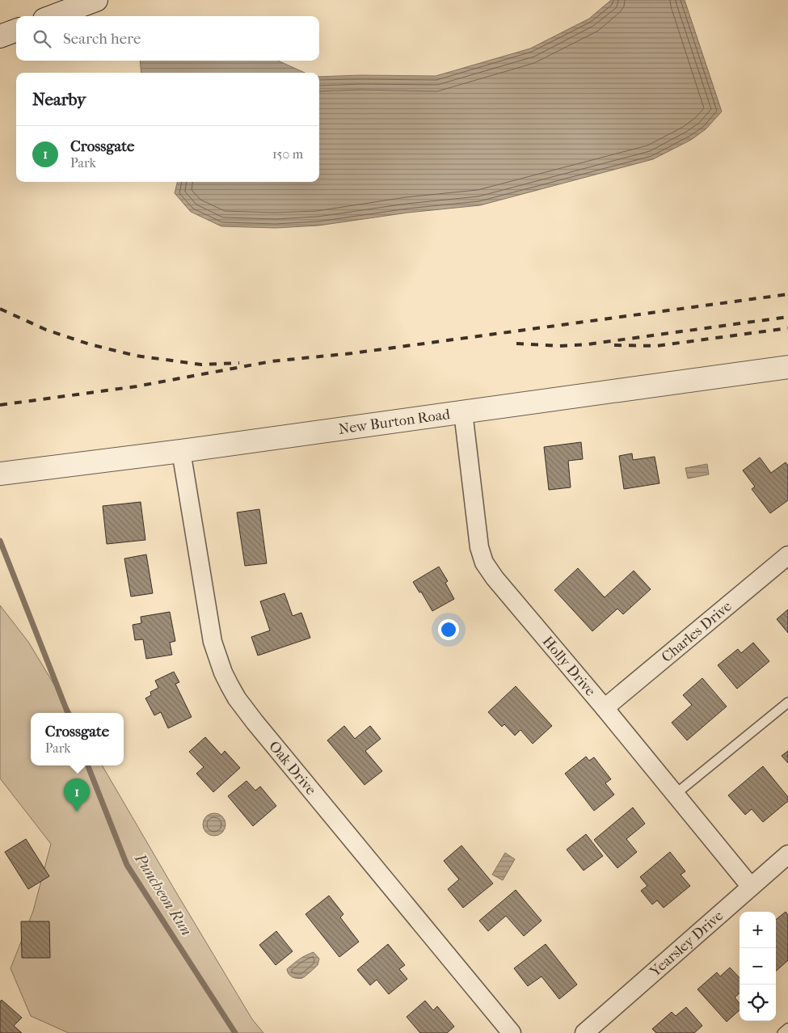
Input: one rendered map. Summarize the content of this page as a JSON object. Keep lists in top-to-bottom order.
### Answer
{
  "streets": {
    "street": [
      "New Burton Road",
      "Charles Drive",
      "Holly Drive",
      "Oak Drive",
      "Yearsley Drive"
    ]
  },
  "crossings": [
    ["New Burton Road", "Holly Drive"],
    ["New Burton Road", "Oak Drive"],
    ["Charles Drive", "Holly Drive"],
    ["Holly Drive", "Yearsley Drive"]
  ],
  "water": ["Puncheon Run"],
  "page": {
    "search": "Search here",
    "heading": "Nearby",
    "list": [
      {
        "mark": "1",
        "name": "Crossgate",
        "note": "Park",
        "value": "150 m"
      }
    ],
    "popup": ["Crossgate", "Park"],
    "pins": "1",
    "map_buttons": ["+", "−"]
  }
}
